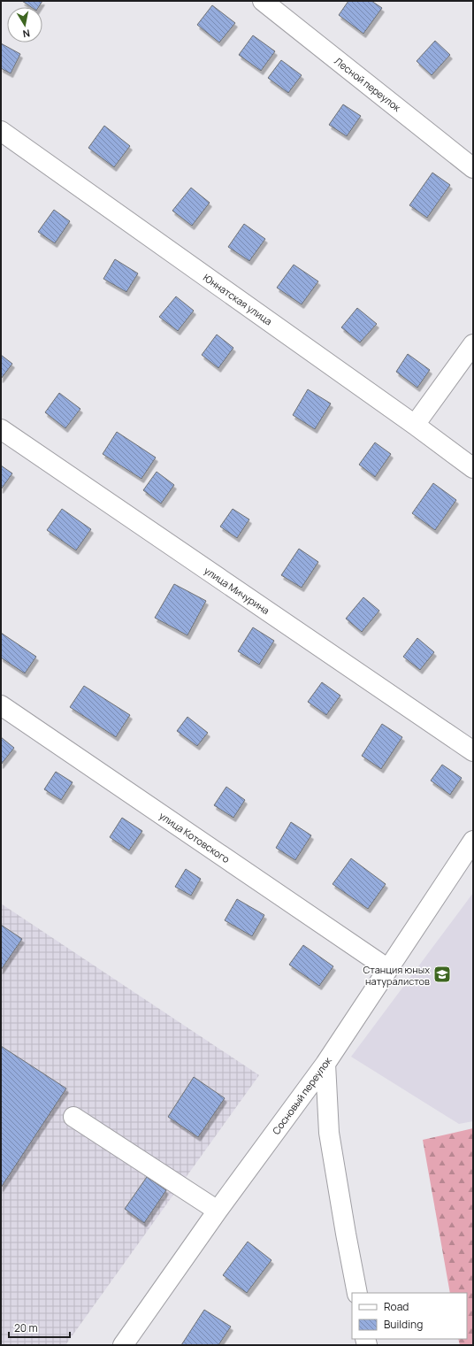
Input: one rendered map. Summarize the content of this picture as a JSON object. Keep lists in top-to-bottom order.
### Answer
{
  "streets": {
    "street": [
      "Лесной переулок",
      "Юннатская улица",
      "улица Мичурина",
      "улица Котовского",
      "Сосновый переулок"
    ]
  },
  "crossings": [
    ["улица Котовского", "Сосновый переулок"]
  ],
  "places": {
    "school or university": ["Станция юных натуралистов"]
  },
  "legend": ["Road", "Building"],
  "scale_bar": "20 m",
  "north": "bottom"
}
